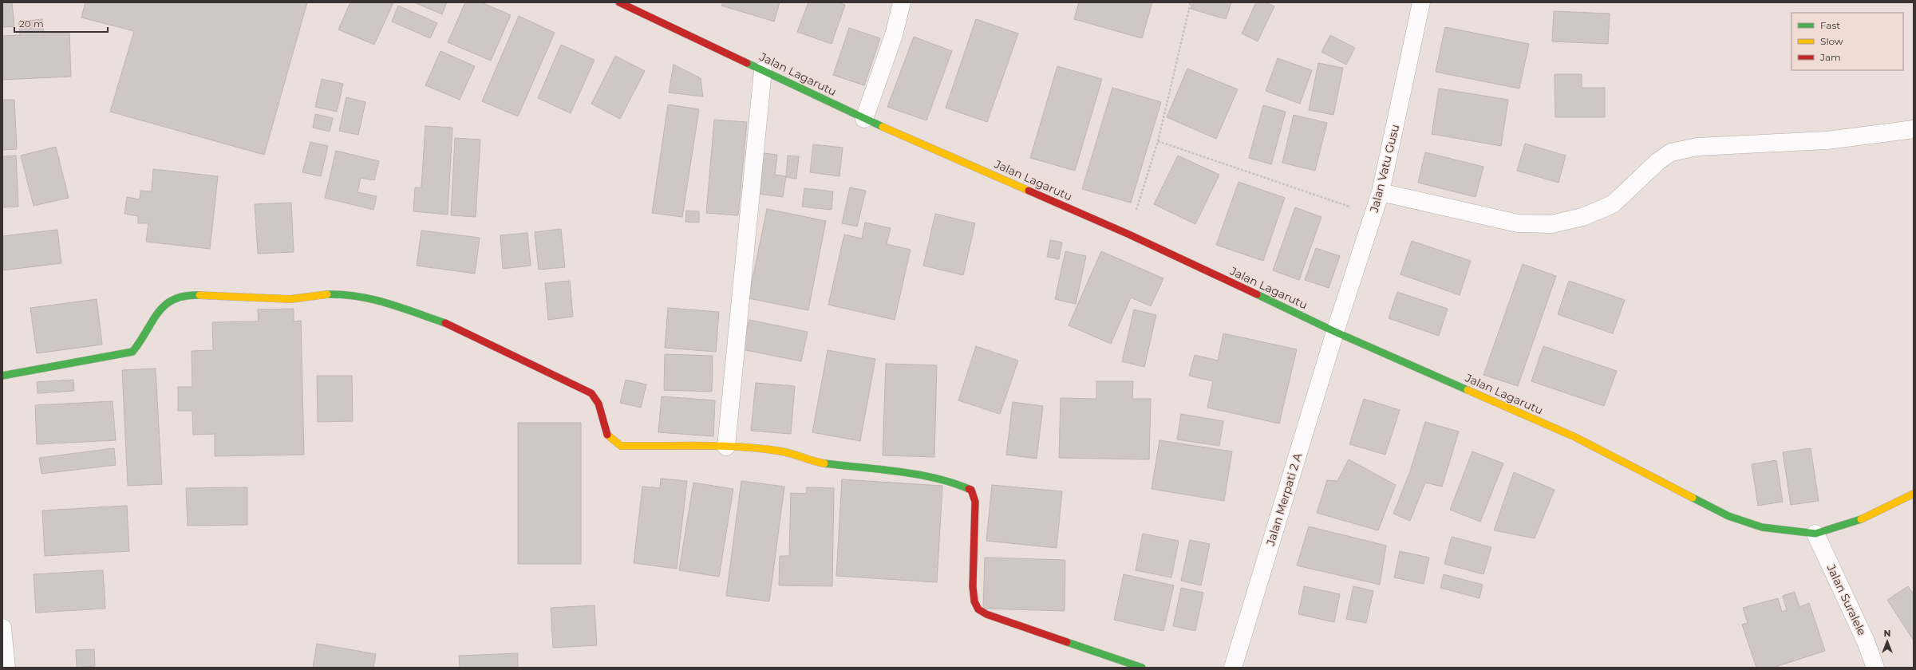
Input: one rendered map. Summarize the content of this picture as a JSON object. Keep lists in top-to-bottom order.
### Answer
{
  "streets": {
    "street": [
      "Jalan Lagarutu",
      "Jalan Vatu Gusu",
      "Jalan Merpati 2 A",
      "Jalan Suralele"
    ]
  },
  "crossings": [
    ["Jalan Lagarutu", "Jalan Vatu Gusu"],
    ["Jalan Lagarutu", "Jalan Merpati 2 A"],
    ["Jalan Lagarutu", "Jalan Suralele"],
    ["Jalan Vatu Gusu", "Jalan Merpati 2 A"]
  ],
  "legend": ["Fast", "Slow", "Jam"],
  "scale_bar": "20 m",
  "north": "top"
}
